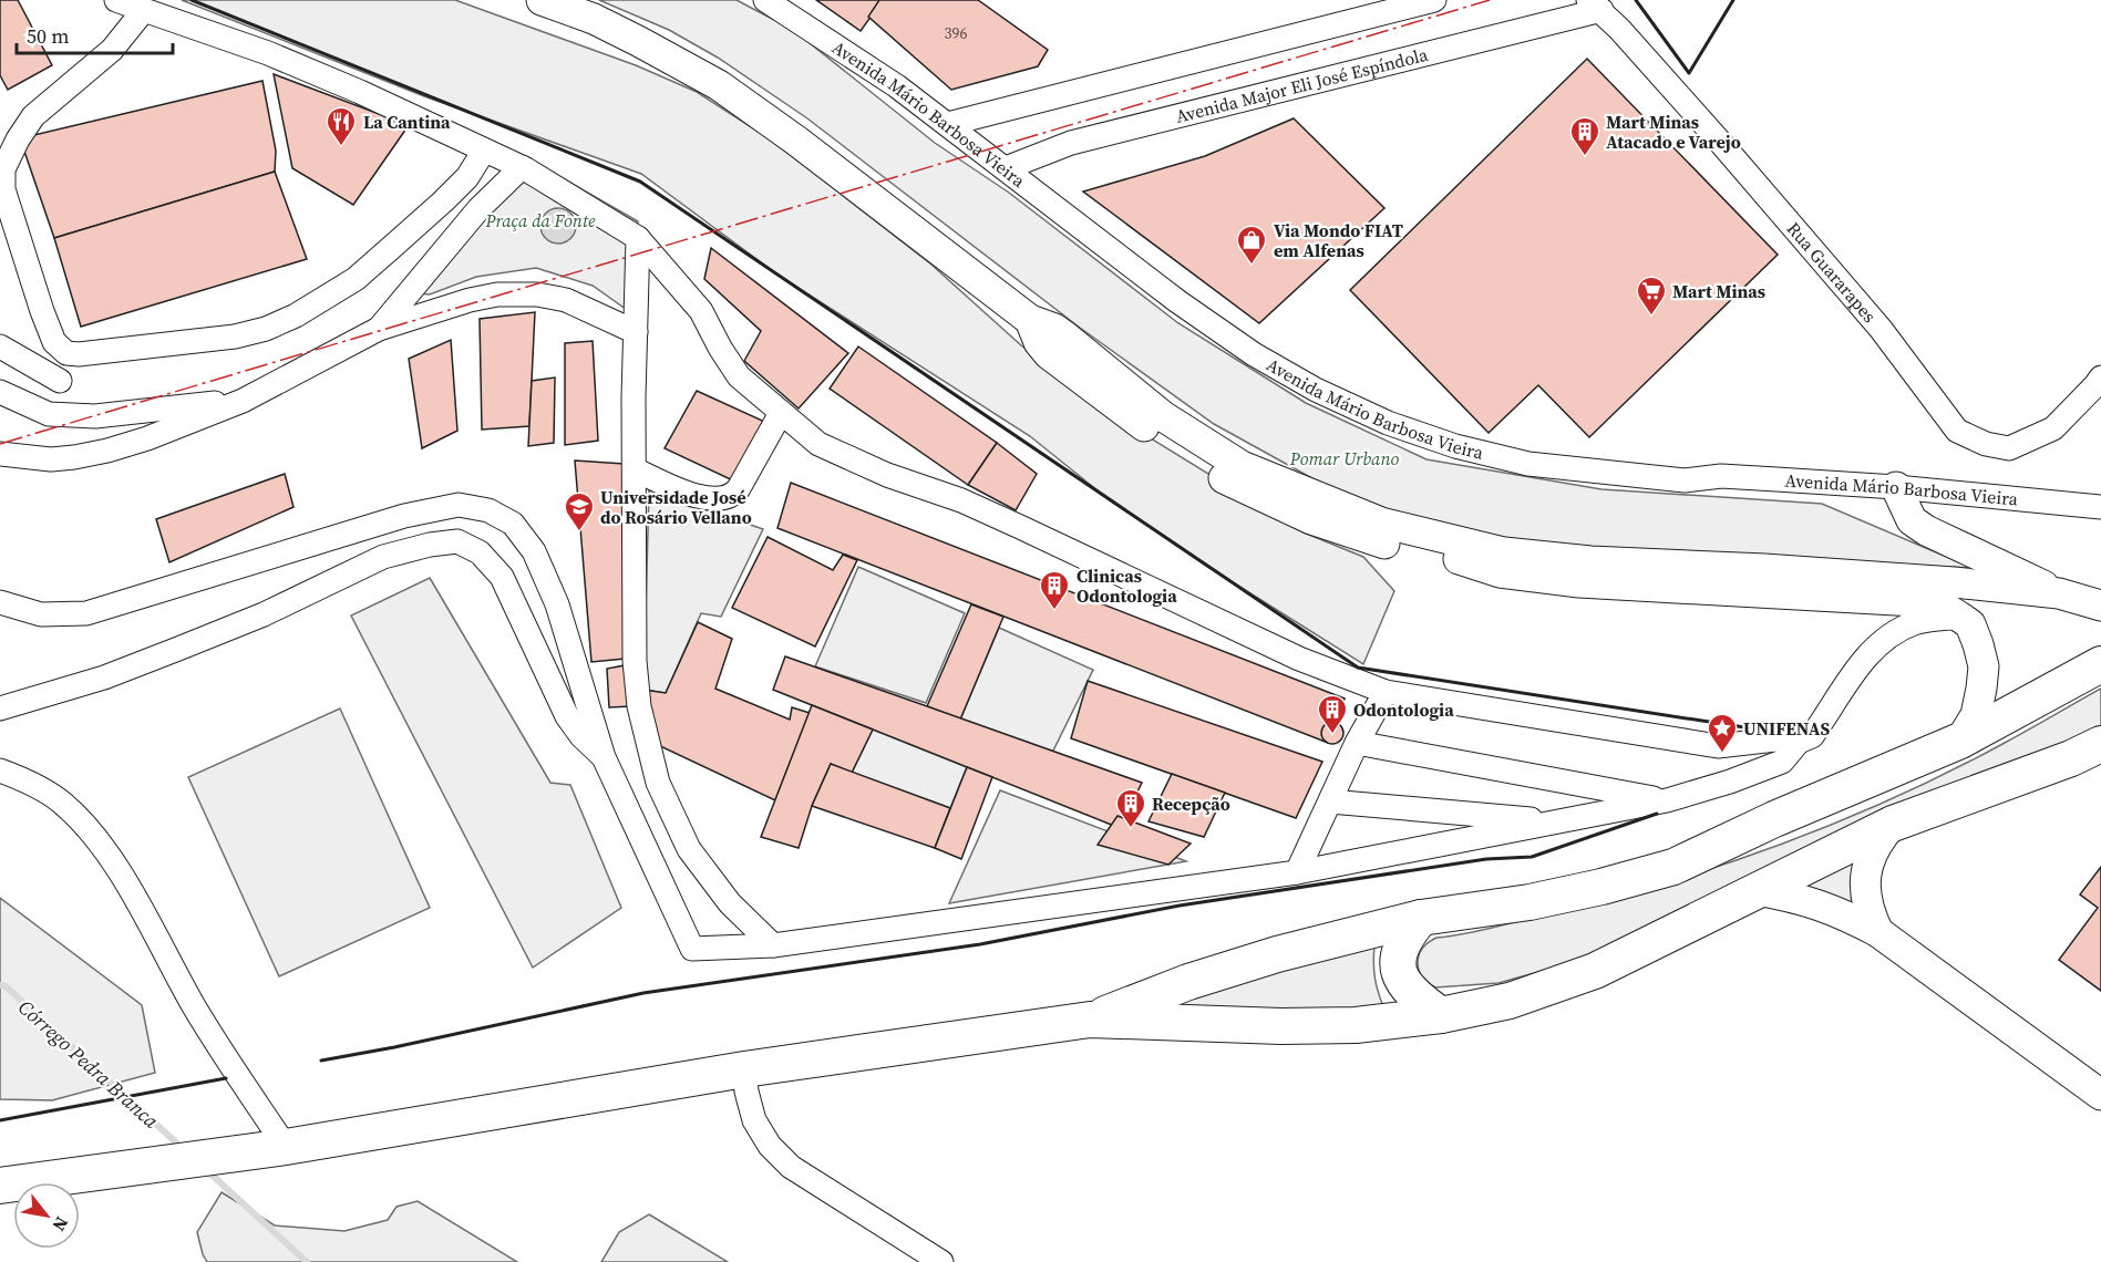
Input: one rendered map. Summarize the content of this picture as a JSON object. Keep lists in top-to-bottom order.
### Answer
{
  "streets": {
    "street": ["Avenida Major Eli José Espíndola", "Avenida Mário Barbosa Vieira", "Rua Guararapes"]
  },
  "crossings": [
    ["Avenida Major Eli José Espíndola", "Avenida Mário Barbosa Vieira"],
    ["Avenida Major Eli José Espíndola", "Rua Guararapes"]
  ],
  "water": ["Córrego Pedra Branca"],
  "parks": ["Praça da Fonte", "Pomar Urbano"],
  "places": {
    "restaurant": ["La Cantina"],
    "building": [
      "Mart Minas Atacado e Varejo",
      "Clinicas Odontologia",
      "Odontologia",
      "Recepção"
    ],
    "shop": ["Via Mondo FIAT em Alfenas"],
    "supermarket": ["Mart Minas"],
    "school or university": ["Universidade José do Rosário Vellano"],
    "place": ["UNIFENAS"]
  },
  "house_numbers": ["396"],
  "scale_bar": "50 m",
  "north": "bottom right"
}
